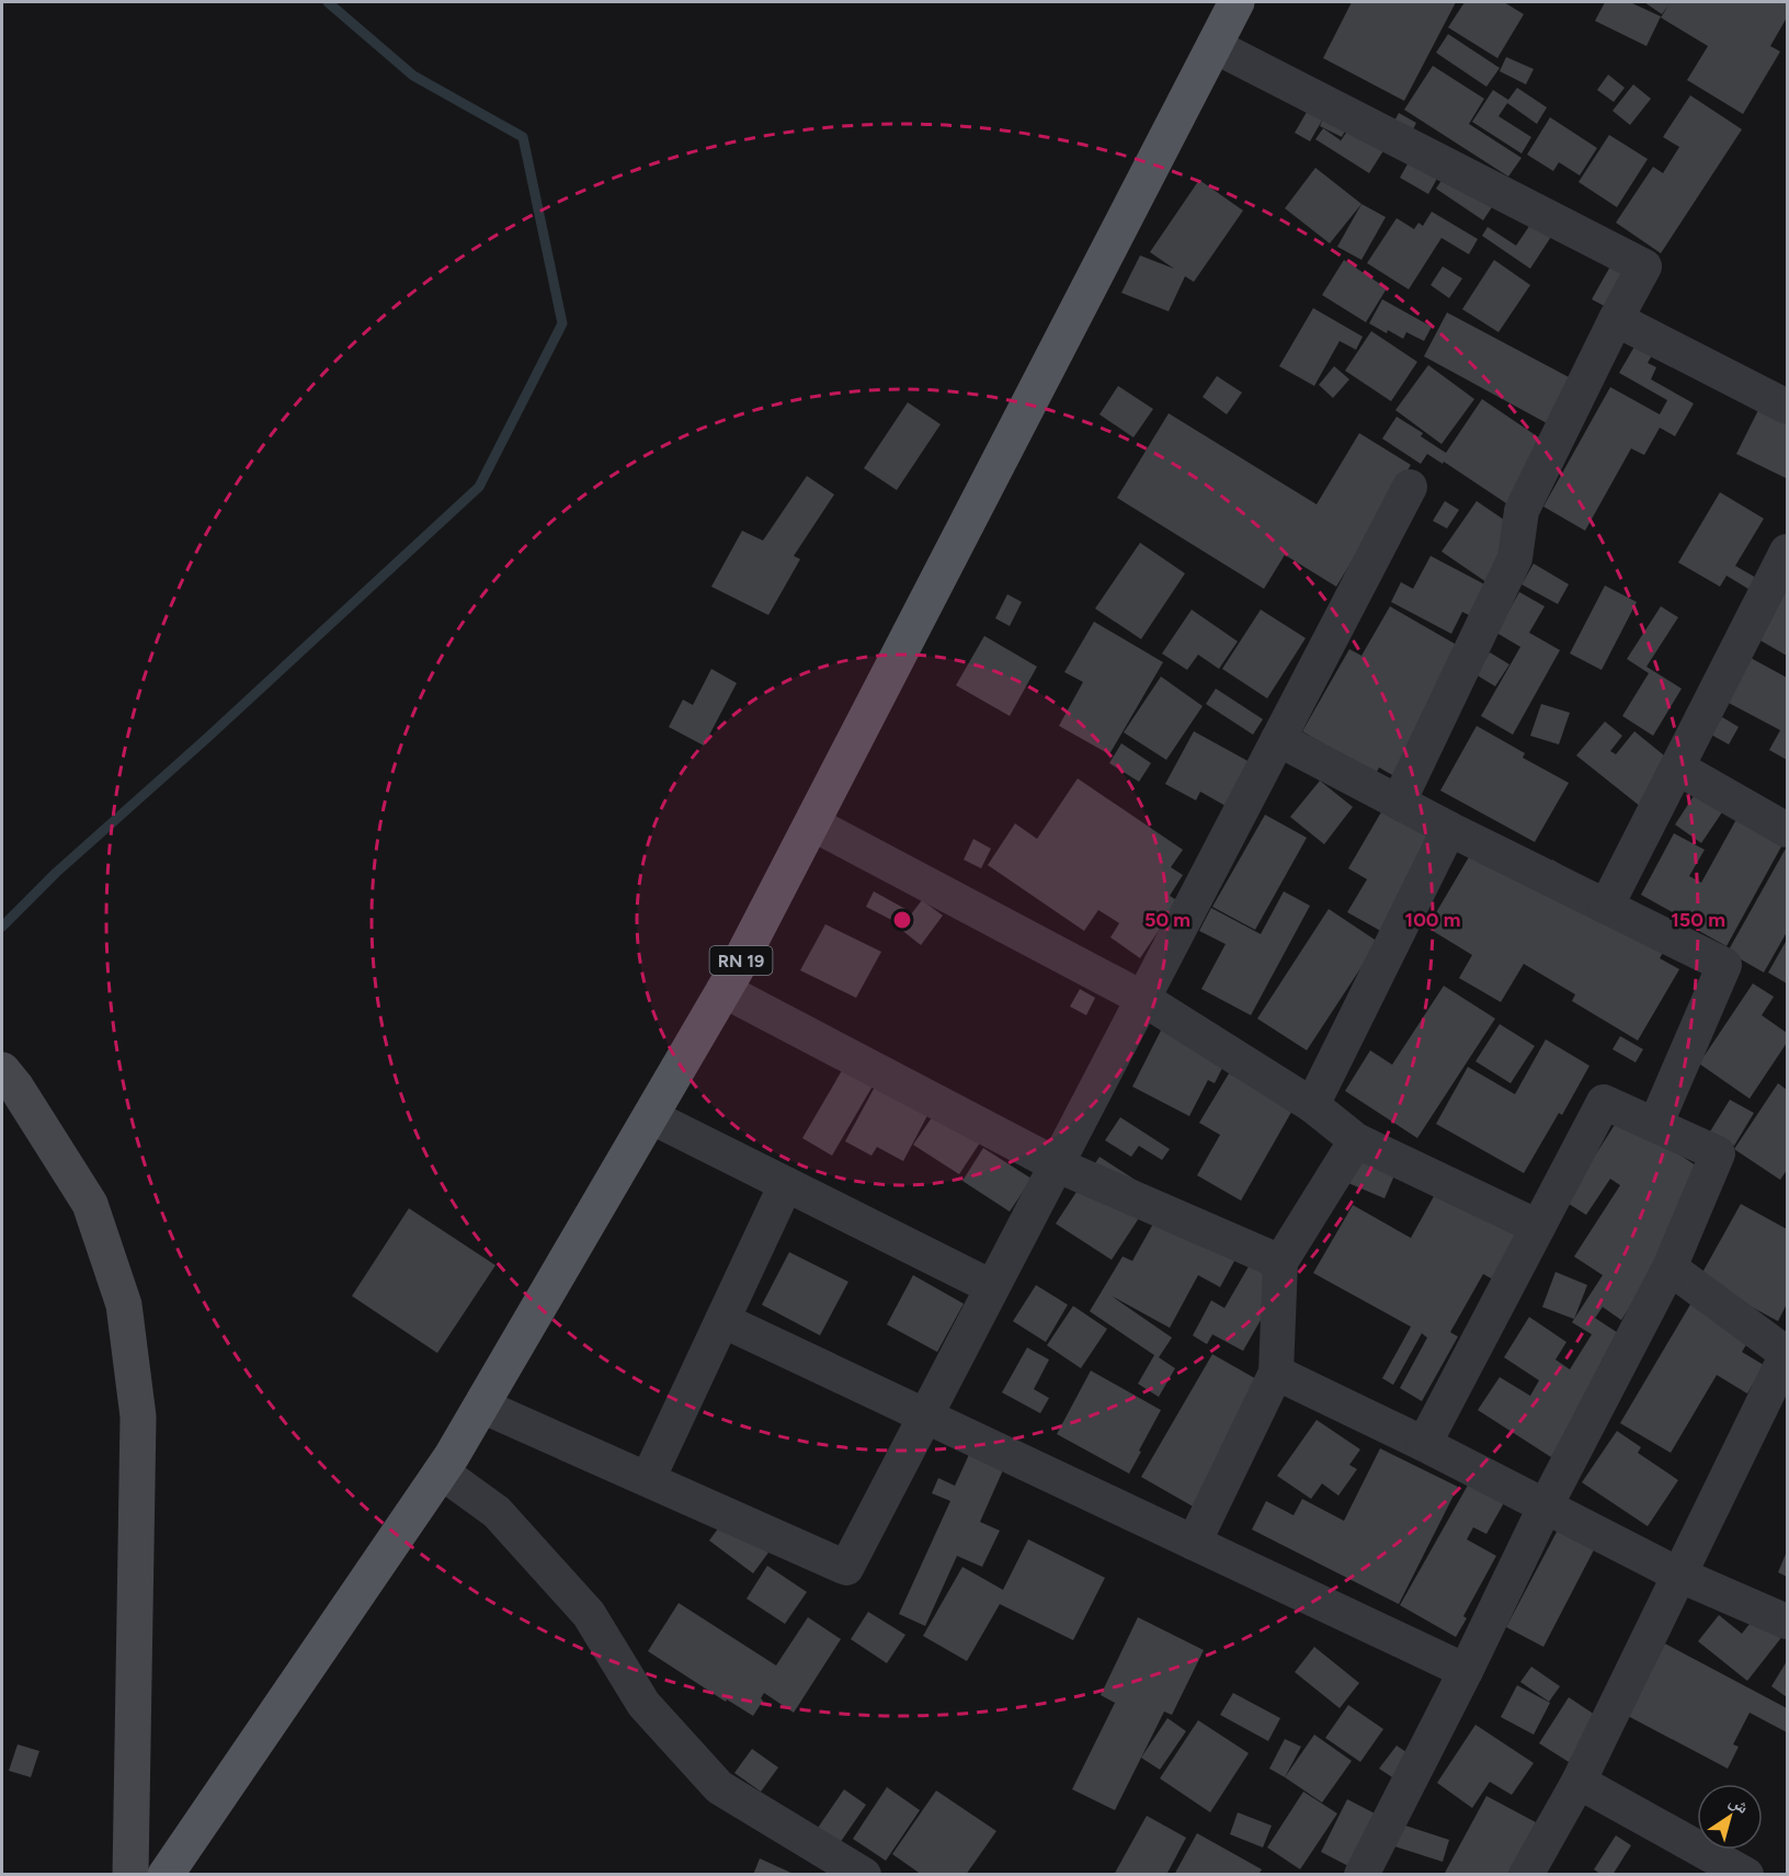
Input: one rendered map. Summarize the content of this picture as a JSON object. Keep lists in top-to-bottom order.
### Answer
{
  "streets": {
    "main road": ["RN 19"]
  },
  "north": "top right",
  "rings": ["50 m", "100 m", "150 m"]
}
